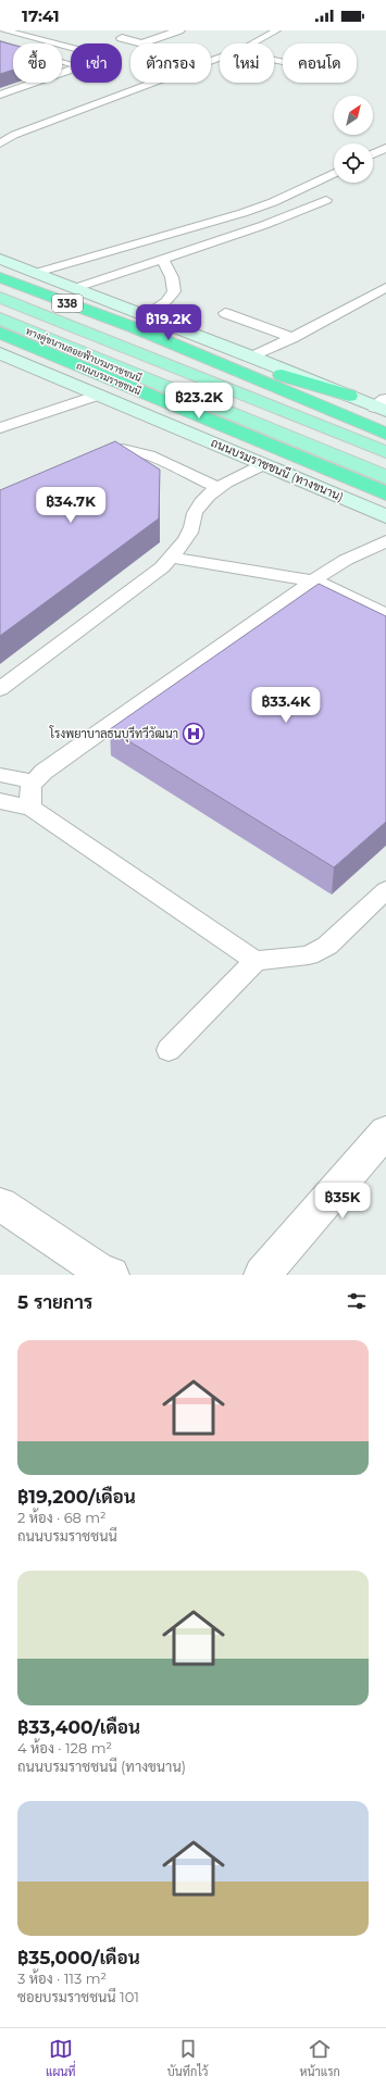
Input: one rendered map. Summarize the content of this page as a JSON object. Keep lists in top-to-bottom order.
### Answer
{
  "streets": {
    "highway": ["338", "ถนนบรมราชชนนี"],
    "main road": ["ทางคู่ขนานลอยฟ้าบรมราชชนนี", "ถนนบรมราชชนนี (ทางขนาน)"]
  },
  "places": {
    "hospital": ["โรงพยาบาลธนบุรีทวีวัฒนา"]
  },
  "north": "top right",
  "page": {
    "status": "17:41",
    "chip": [
      "ซื้อ",
      "เช่า",
      "ตัวกรอง",
      "ใหม่",
      "คอนโด"
    ],
    "price": [
      "฿19.2K",
      "฿23.2K",
      "฿34.7K",
      "฿33.4K",
      "฿35K"
    ],
    "heading": "5 รายการ",
    "list": [
      {
        "name": "฿19,200/เดือน",
        "note": "2 ห้อง · 68 m² · ถนนบรมราชชนนี"
      },
      {
        "name": "฿33,400/เดือน",
        "note": "4 ห้อง · 128 m² · ถนนบรมราชชนนี (ทางขนาน)"
      },
      {
        "name": "฿35,000/เดือน",
        "note": "3 ห้อง · 113 m² · ซอยบรมราชชนนี 101"
      }
    ],
    "tabs": ["แผนที่", "บันทึกไว้", "หน้าแรก"]
  }
}
